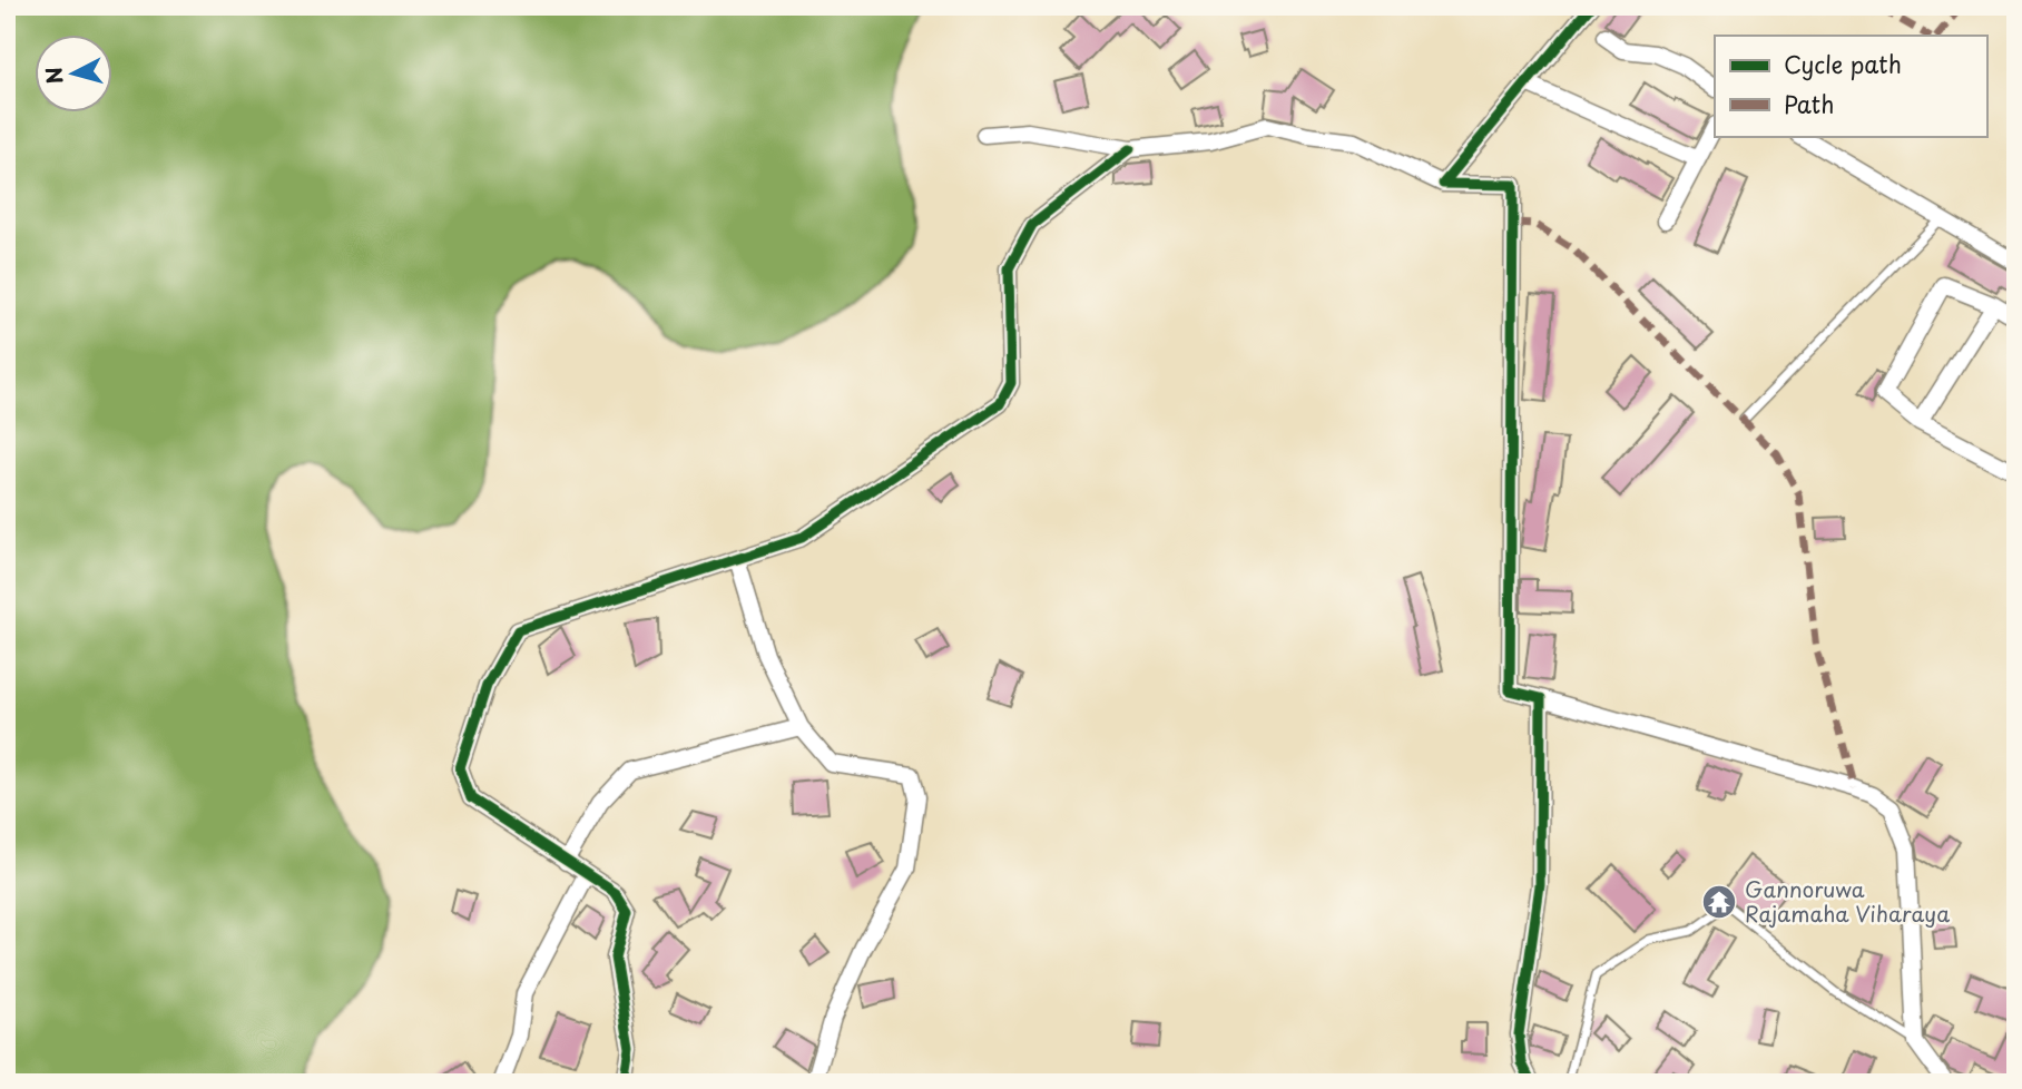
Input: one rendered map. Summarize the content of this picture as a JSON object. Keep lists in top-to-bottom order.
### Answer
{
  "places": {
    "temple": ["Gannoruwa Rajamaha Viharaya"]
  },
  "legend": ["Cycle path", "Path"],
  "north": "left"
}
